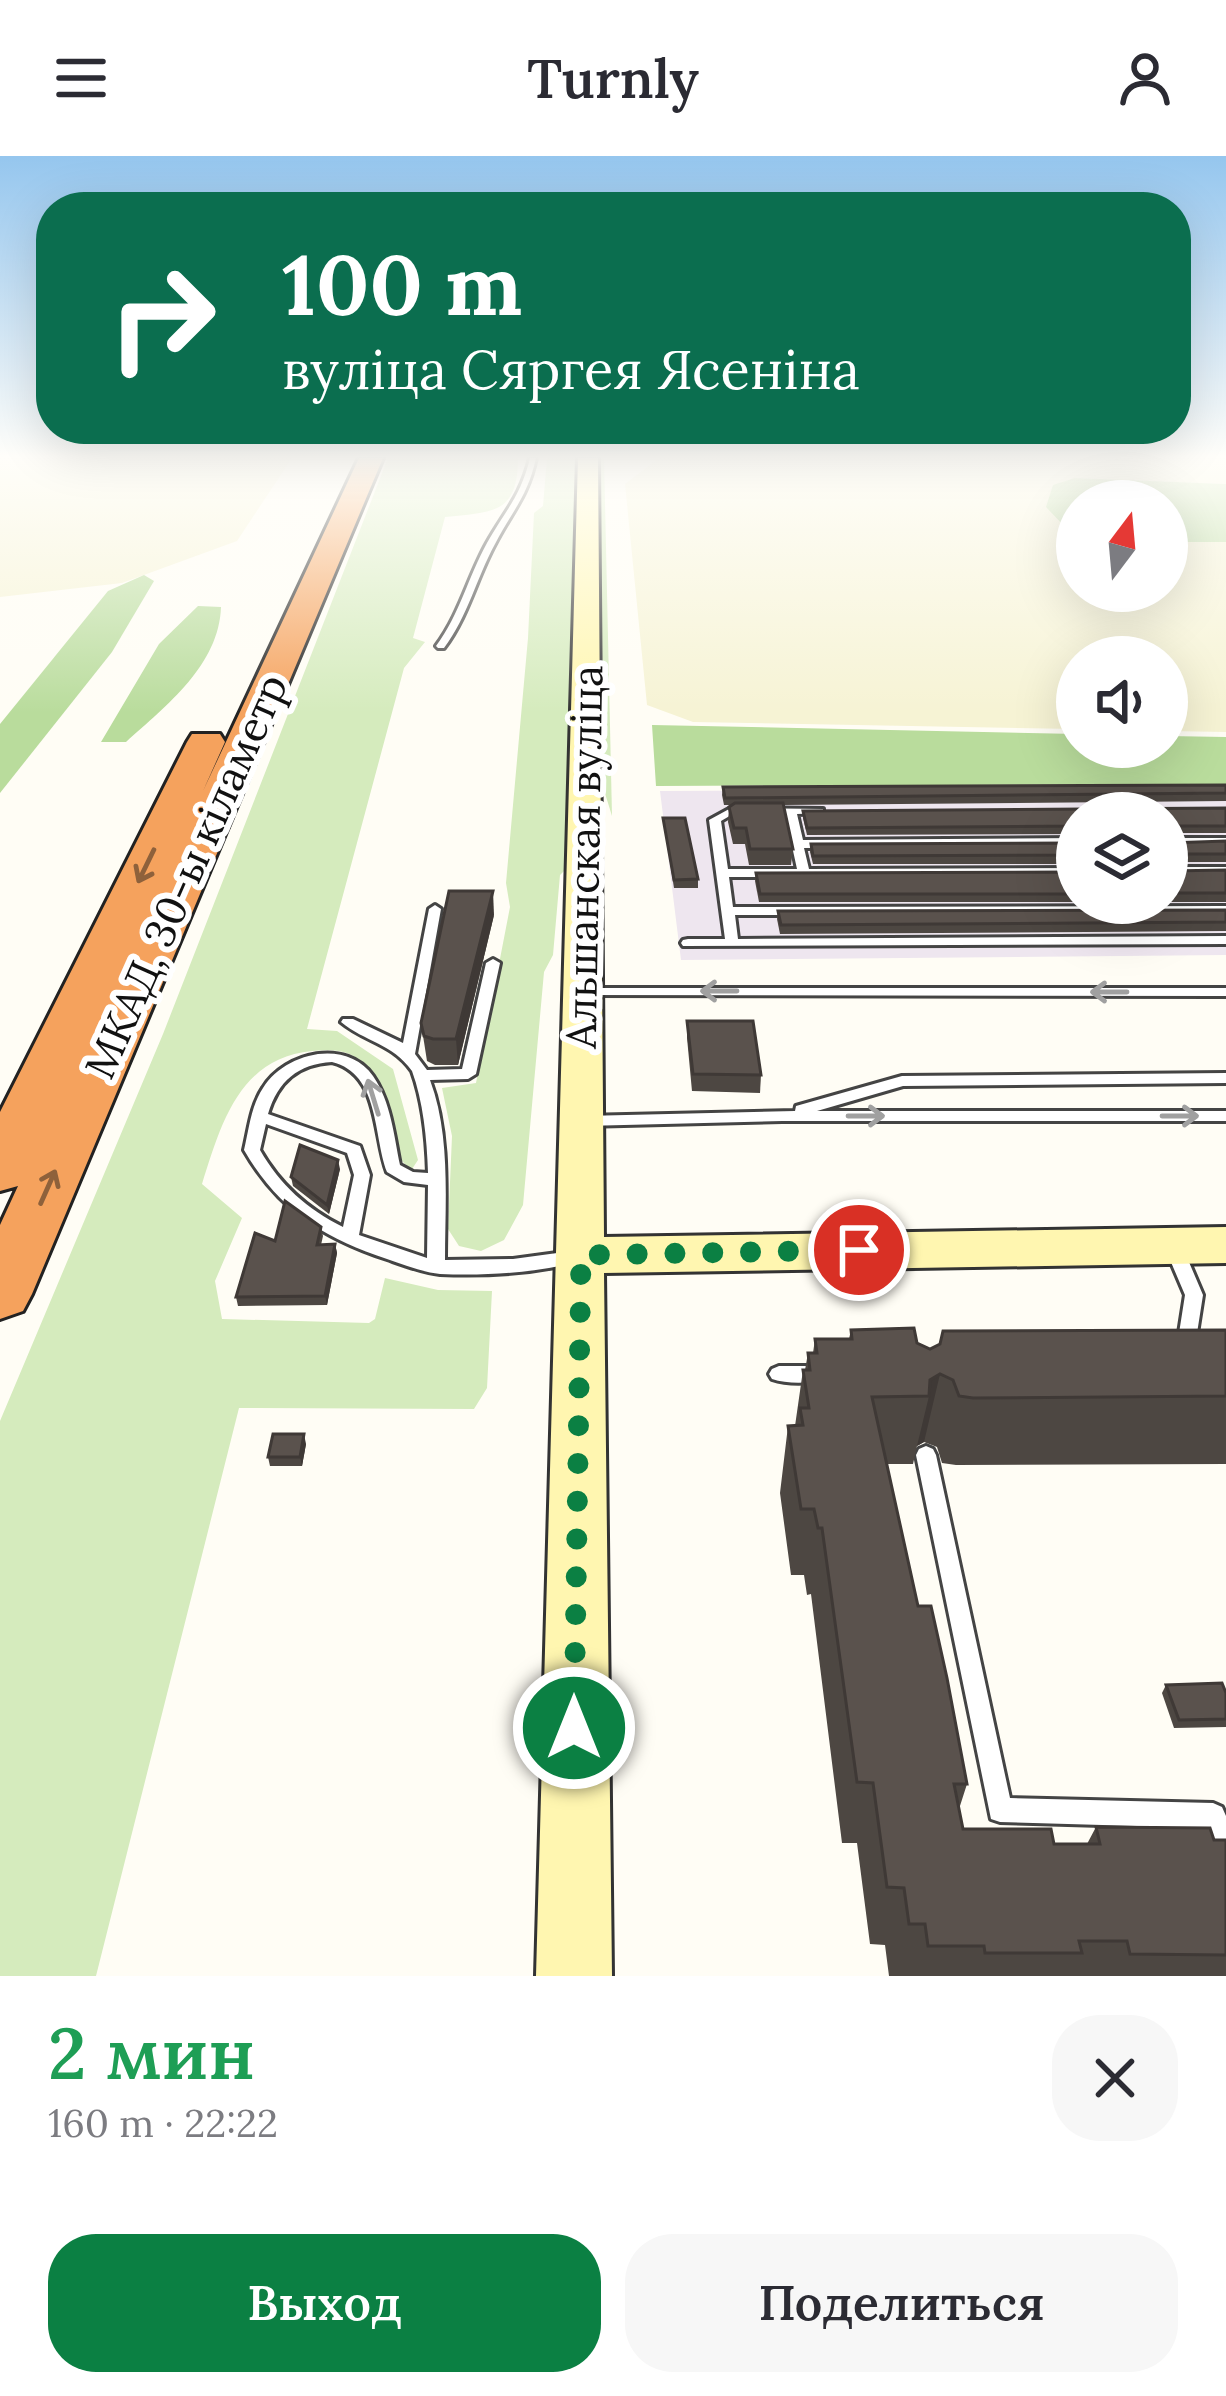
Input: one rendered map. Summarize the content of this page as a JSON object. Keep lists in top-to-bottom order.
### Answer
{
  "streets": {
    "highway": ["МКАД, 30-ы кіламетр"],
    "main road": ["Альшанская вуліца"]
  },
  "north": "top",
  "page": {
    "header": "Turnly",
    "turn": ["100 m", "вуліца Сяргея Ясеніна"],
    "heading": ["2 мин", "160 m · 22:22"],
    "buttons": ["Выход", "Поделиться"]
  }
}
